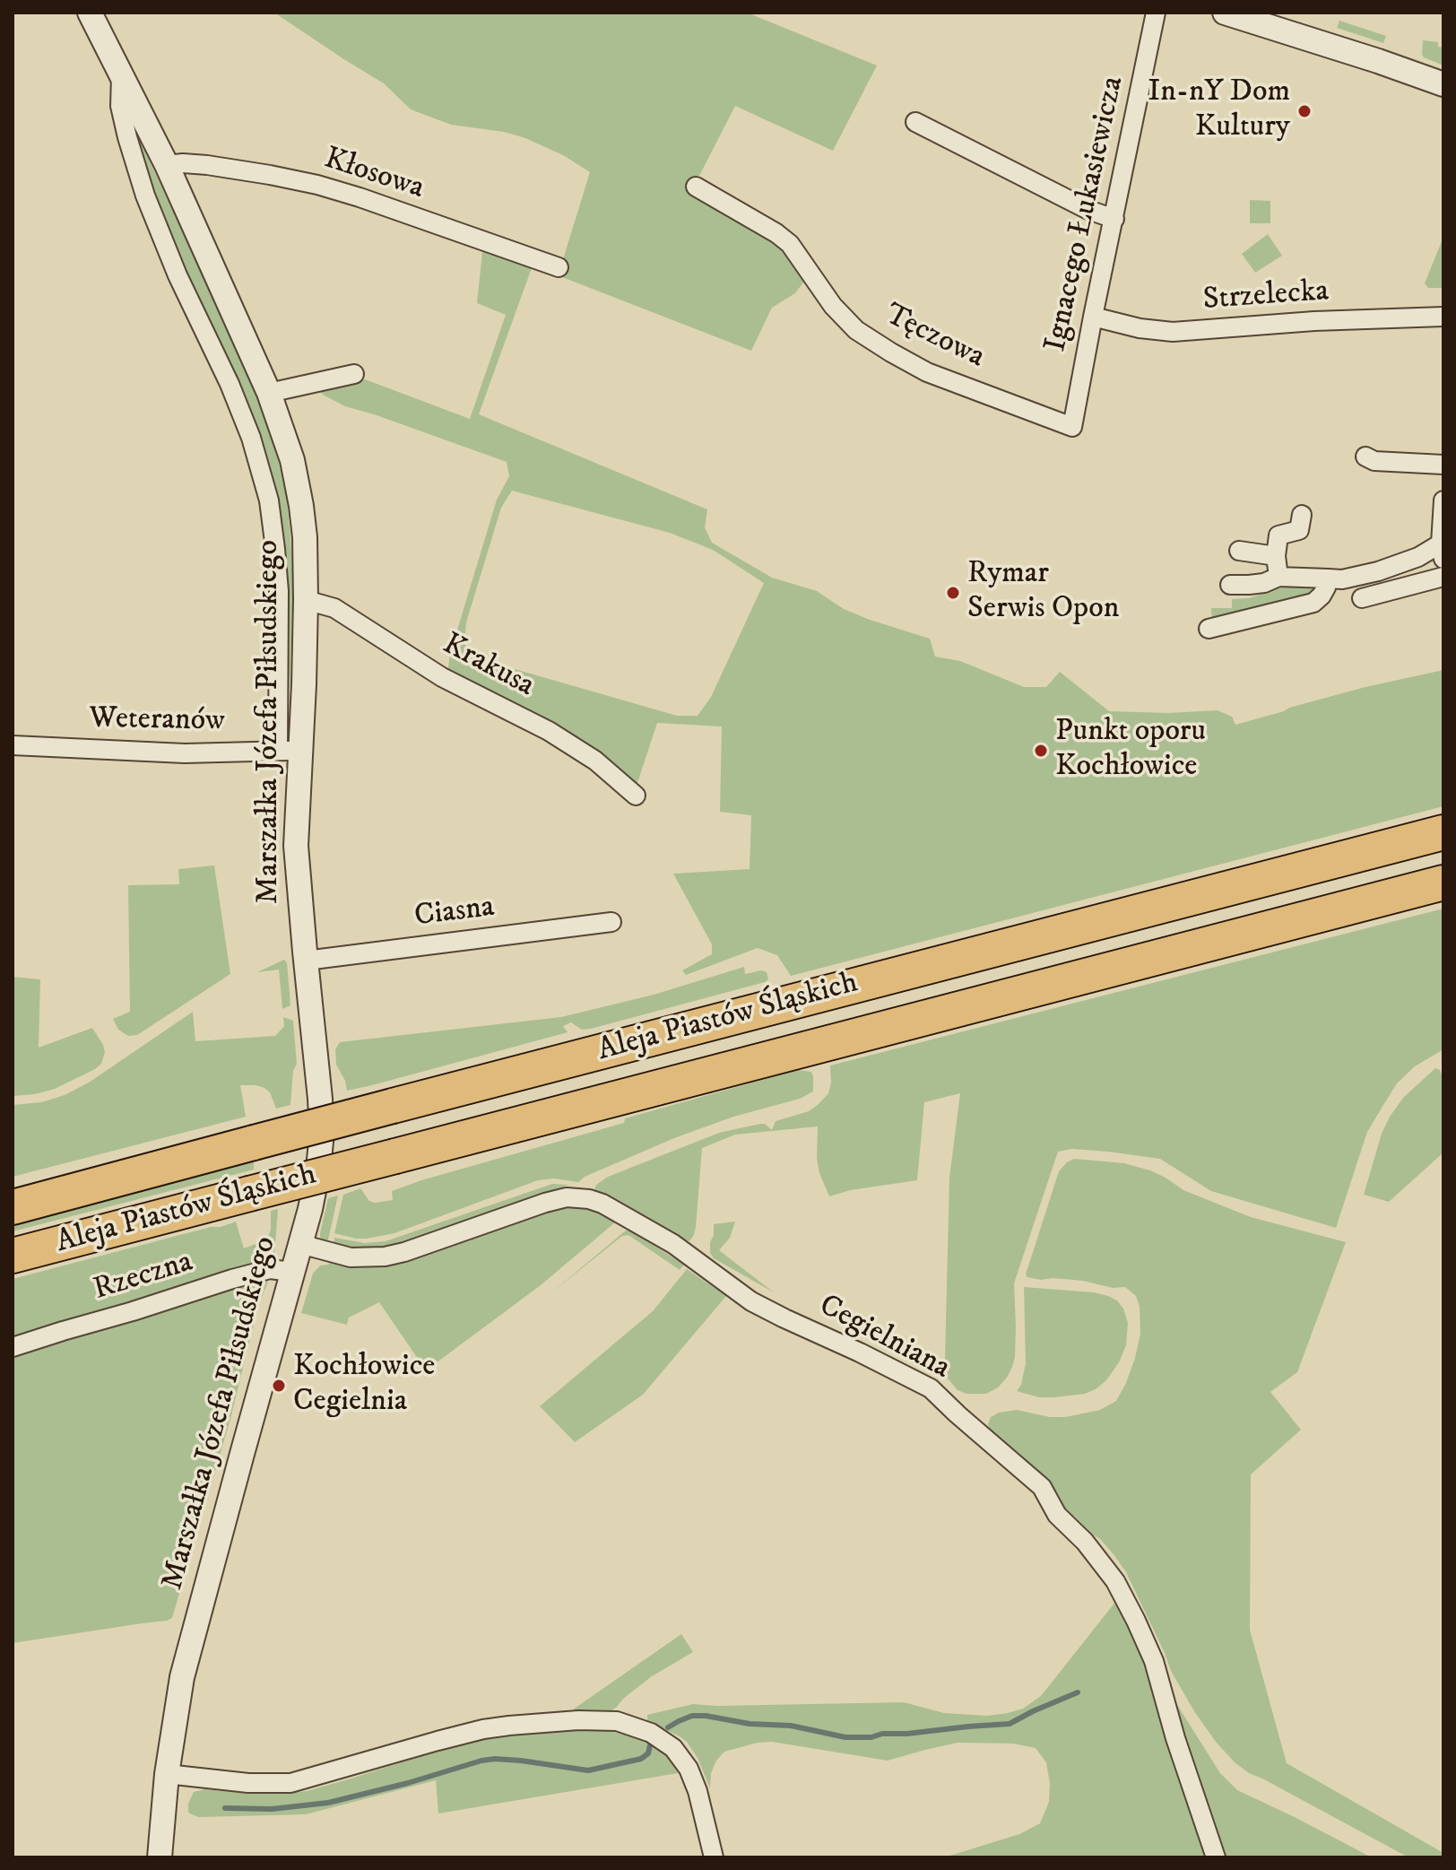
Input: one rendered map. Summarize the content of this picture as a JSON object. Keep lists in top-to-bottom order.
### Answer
{
  "streets": {
    "highway": ["Aleja Piastów Śląskich"],
    "street": [
      "Kłosowa",
      "Ignacego Łukasiewicza",
      "Strzelecka",
      "Tęczowa",
      "Krakusa",
      "Weteranów",
      "Marszałka Józefa Piłsudskiego",
      "Ciasna",
      "Rzeczna",
      "Cegielniana"
    ]
  },
  "crossings": [
    ["Kłosowa", "Marszałka Józefa Piłsudskiego"],
    ["Ignacego Łukasiewicza", "Strzelecka"],
    ["Ignacego Łukasiewicza", "Tęczowa"],
    ["Krakusa", "Marszałka Józefa Piłsudskiego"],
    ["Weteranów", "Marszałka Józefa Piłsudskiego"],
    ["Marszałka Józefa Piłsudskiego", "Ciasna"],
    ["Marszałka Józefa Piłsudskiego", "Rzeczna"],
    ["Marszałka Józefa Piłsudskiego", "Cegielniana"]
  ],
  "places": [
    "In-nY Dom Kultury",
    "Rymar Serwis Opon",
    "Punkt oporu Kochłowice",
    "Kochłowice Cegielnia"
  ]
}
